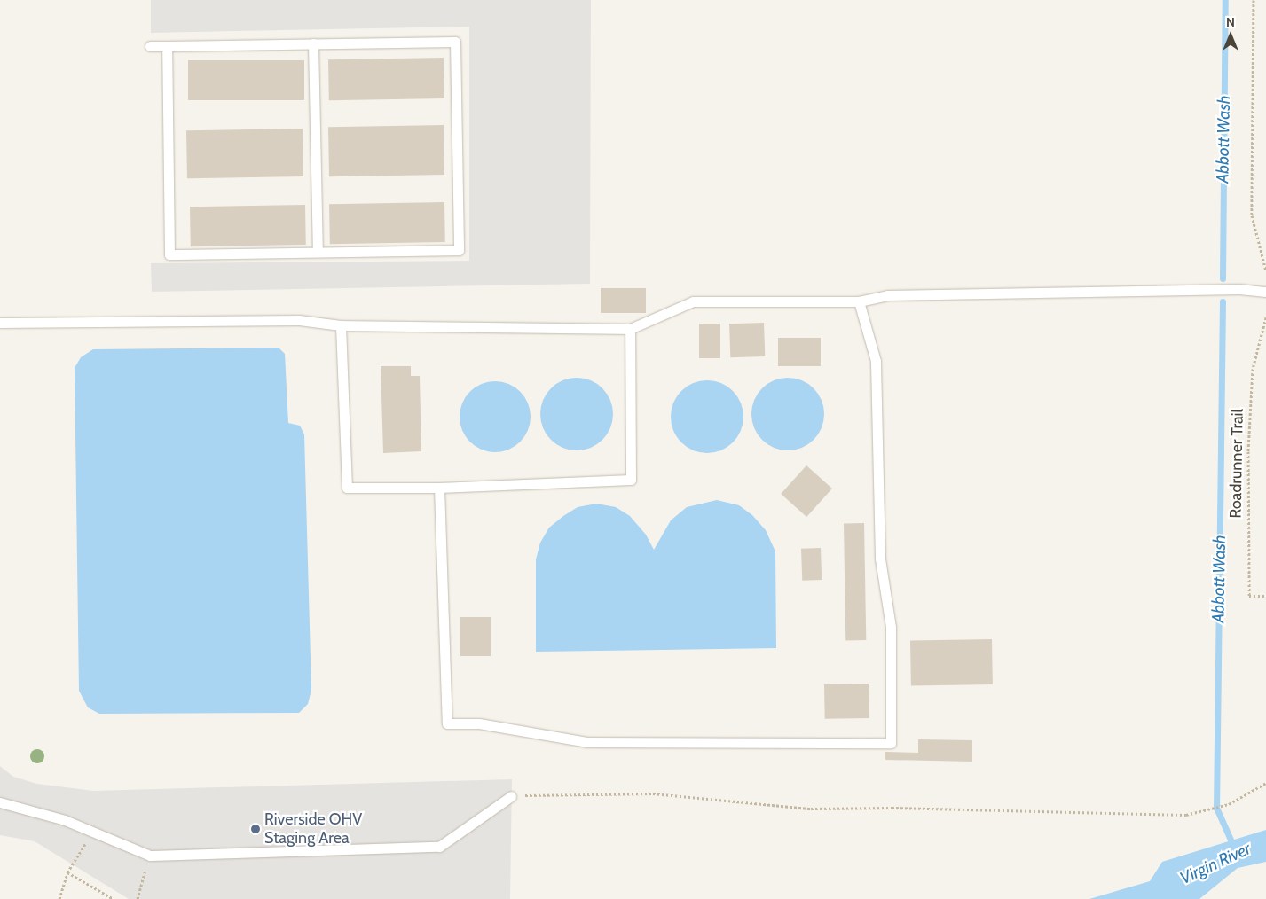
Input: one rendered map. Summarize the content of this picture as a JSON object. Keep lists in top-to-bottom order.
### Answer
{
  "streets": {
    "path": ["Roadrunner Trail"]
  },
  "water": ["Abbott Wash", "Virgin River"],
  "places": ["Riverside OHV Staging Area"],
  "north": "top"
}
